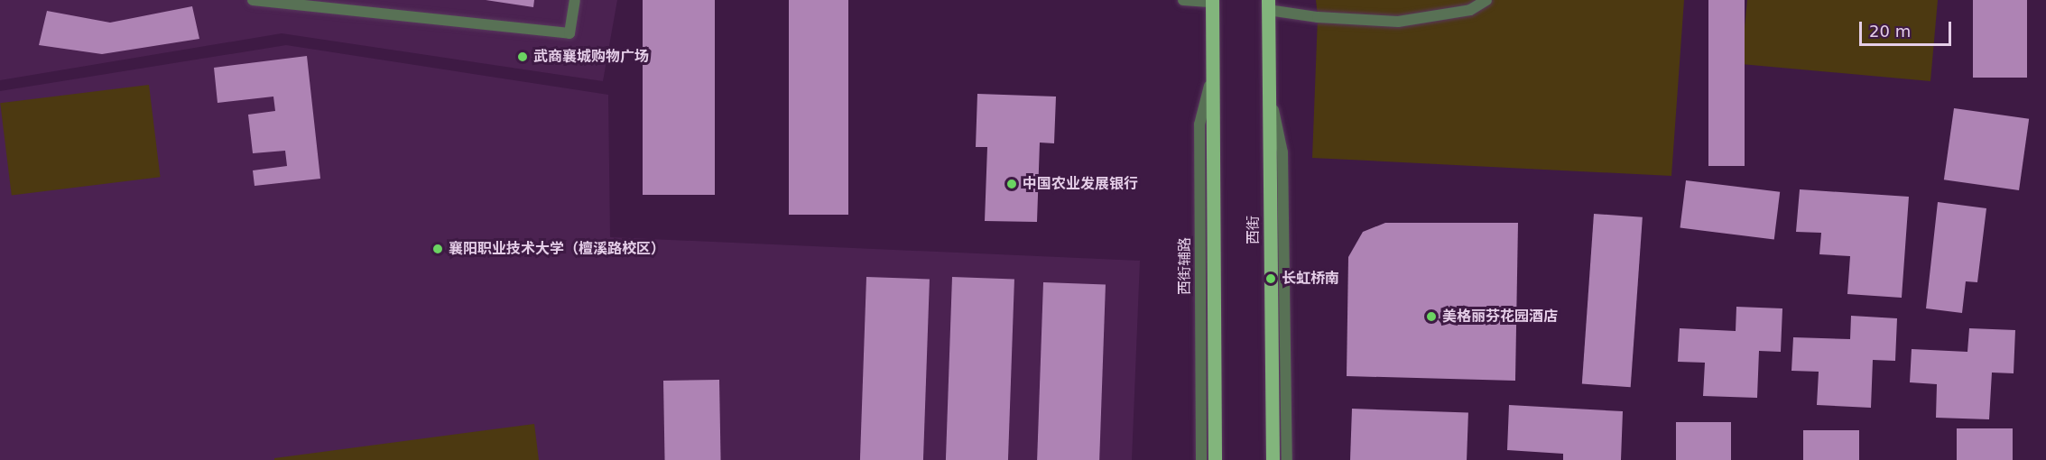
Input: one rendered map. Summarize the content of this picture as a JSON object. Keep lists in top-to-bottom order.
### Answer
{
  "streets": {
    "main road": ["西街"],
    "street": ["西街辅路"]
  },
  "places": [
    "武商襄城购物广场",
    "中国农业发展银行",
    "襄阳职业技术大学（檀溪路校区）",
    "长虹桥南",
    "美格丽芬花园酒店"
  ],
  "scale_bar": "20 m"
}
